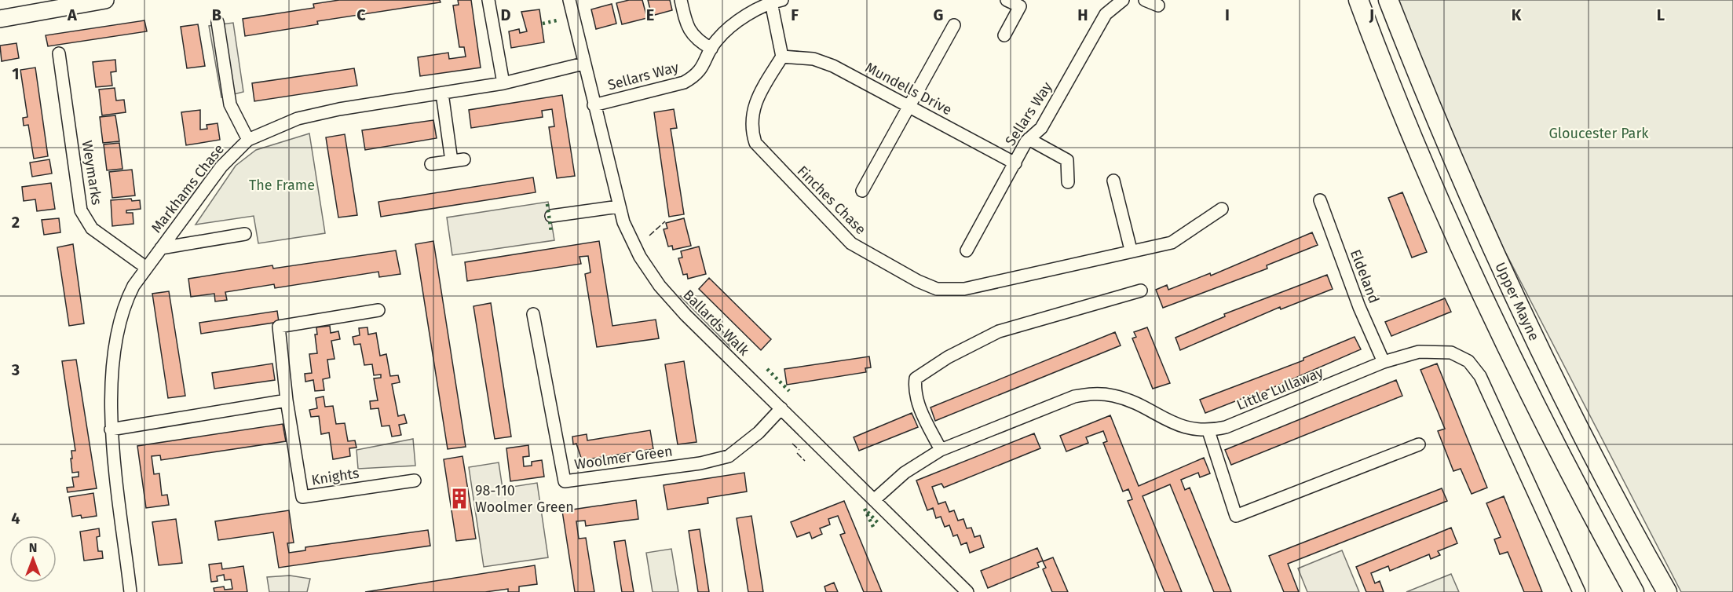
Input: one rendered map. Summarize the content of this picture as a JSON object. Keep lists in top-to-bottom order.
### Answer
{
  "streets": {
    "main road": ["Upper Mayne"],
    "street": [
      "Sellars Way",
      "Mundells Drive",
      "Weymarks",
      "Markhams Chase",
      "Finches Chase",
      "Eldeland",
      "Ballards Walk",
      "Little Lullaway",
      "Woolmer Green",
      "Knights"
    ]
  },
  "crossings": [
    ["Sellars Way", "Mundells Drive"],
    ["Sellars Way", "Ballards Walk"],
    ["Mundells Drive", "Finches Chase"],
    ["Weymarks", "Markhams Chase"],
    ["Markhams Chase", "Ballards Walk"],
    ["Eldeland", "Little Lullaway"],
    ["Ballards Walk", "Little Lullaway"],
    ["Ballards Walk", "Woolmer Green"]
  ],
  "parks": ["Gloucester Park", "The Frame"],
  "places": {
    "building": ["98-110 Woolmer Green"]
  },
  "north": "top",
  "grid": {
    "columns": [
      "A",
      "B",
      "C",
      "D",
      "E",
      "F",
      "G",
      "H",
      "I",
      "J",
      "K",
      "L"
    ],
    "rows": [
      "1",
      "2",
      "3",
      "4"
    ]
  }
}
